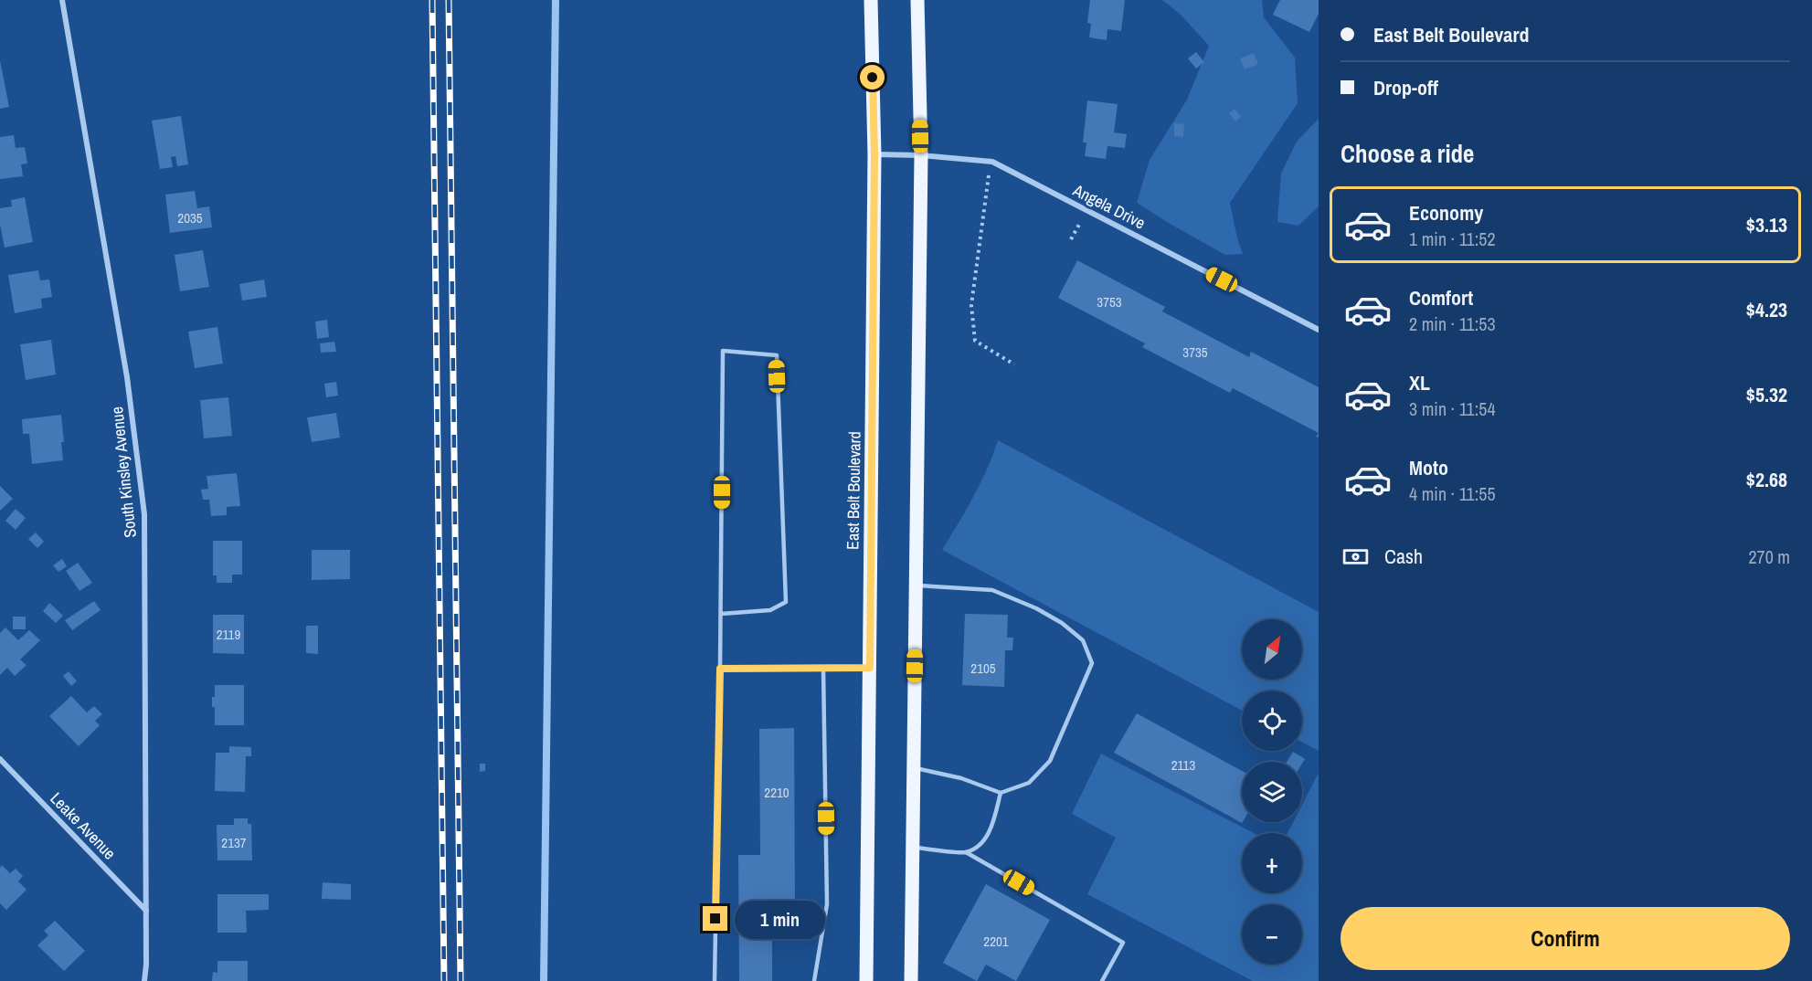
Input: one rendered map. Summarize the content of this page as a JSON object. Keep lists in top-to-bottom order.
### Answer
{
  "streets": {
    "main road": ["East Belt Boulevard"],
    "street": ["Angela Drive", "South Kinsley Avenue", "Leake Avenue"]
  },
  "crossings": [
    ["Angela Drive", "East Belt Boulevard"],
    ["South Kinsley Avenue", "Leake Avenue"]
  ],
  "house_numbers": [
    "2035",
    "3753",
    "3735",
    "2119",
    "2105",
    "2113",
    "2210",
    "2137",
    "2201"
  ],
  "north": "top right",
  "page": {
    "banner": ["East Belt Boulevard", "Drop-off"],
    "heading": "Choose a ride",
    "list": [
      {
        "name": "Economy",
        "note": "1 min · 11:52",
        "value": "$3.13"
      },
      {
        "name": "Comfort",
        "note": "2 min · 11:53",
        "value": "$4.23"
      },
      {
        "name": "XL",
        "note": "3 min · 11:54",
        "value": "$5.32"
      },
      {
        "name": "Moto",
        "note": "4 min · 11:55",
        "value": "$2.68"
      }
    ],
    "pay": ["Cash", "270 m"],
    "map_buttons": ["+", "−"],
    "buttons": "Confirm",
    "bubble": "1 min"
  }
}
